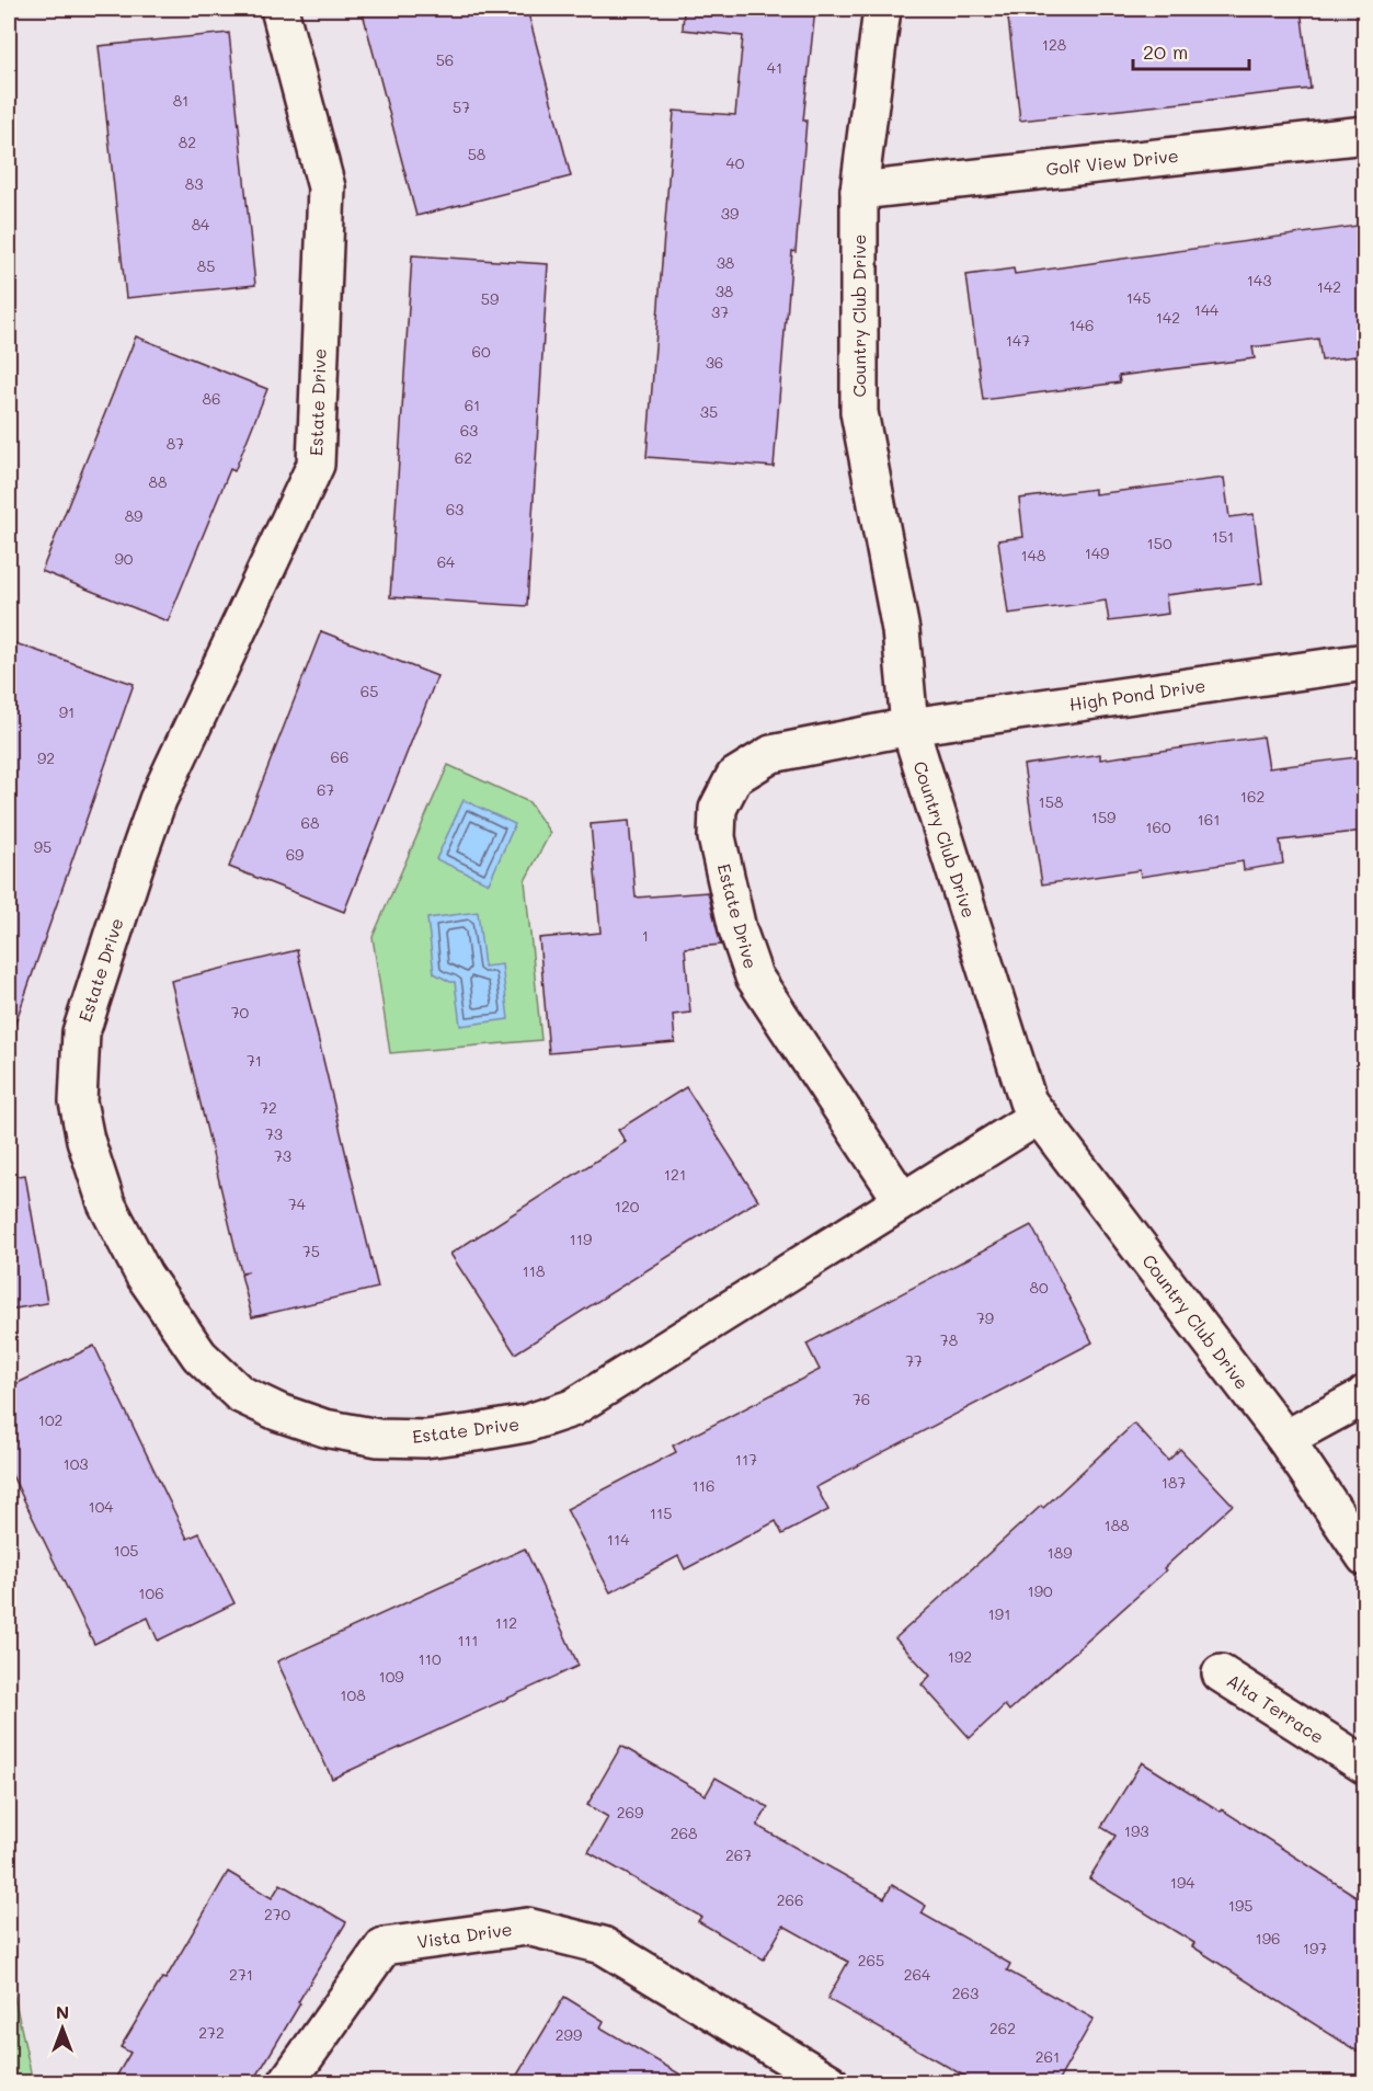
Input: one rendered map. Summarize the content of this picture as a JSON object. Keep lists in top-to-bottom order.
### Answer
{
  "streets": {
    "street": [
      "Golf View Drive",
      "Country Club Drive",
      "Estate Drive",
      "High Pond Drive",
      "Alta Terrace",
      "Vista Drive"
    ]
  },
  "crossings": [
    ["Golf View Drive", "Country Club Drive"],
    ["Country Club Drive", "Estate Drive"],
    ["Country Club Drive", "High Pond Drive"],
    ["Estate Drive", "High Pond Drive"]
  ],
  "house_numbers": [
    "128",
    "56",
    "41",
    "81",
    "57",
    "82",
    "58",
    "40",
    "83",
    "39",
    "84",
    "38",
    "85",
    "143",
    "142",
    "38",
    "145",
    "59",
    "144",
    "37",
    "142",
    "146",
    "147",
    "60",
    "36",
    "86",
    "61",
    "35",
    "63",
    "87",
    "62",
    "88",
    "63",
    "89",
    "151",
    "150",
    "149",
    "148",
    "90",
    "64",
    "65",
    "91",
    "66",
    "92",
    "67",
    "162",
    "158",
    "159",
    "161",
    "68",
    "160",
    "95",
    "69",
    "1",
    "70",
    "71",
    "72",
    "73",
    "73",
    "121",
    "74",
    "120",
    "119",
    "75",
    "118",
    "80",
    "79",
    "78",
    "77",
    "76",
    "102",
    "117",
    "103",
    "187",
    "116",
    "104",
    "115",
    "188",
    "114",
    "105",
    "189",
    "190",
    "106",
    "191",
    "112",
    "111",
    "192",
    "110",
    "109",
    "108",
    "269",
    "193",
    "268",
    "267",
    "194",
    "266",
    "195",
    "270",
    "196",
    "197",
    "265",
    "271",
    "264",
    "263",
    "262",
    "272",
    "299",
    "261"
  ],
  "scale_bar": "20 m",
  "north": "top"
}
